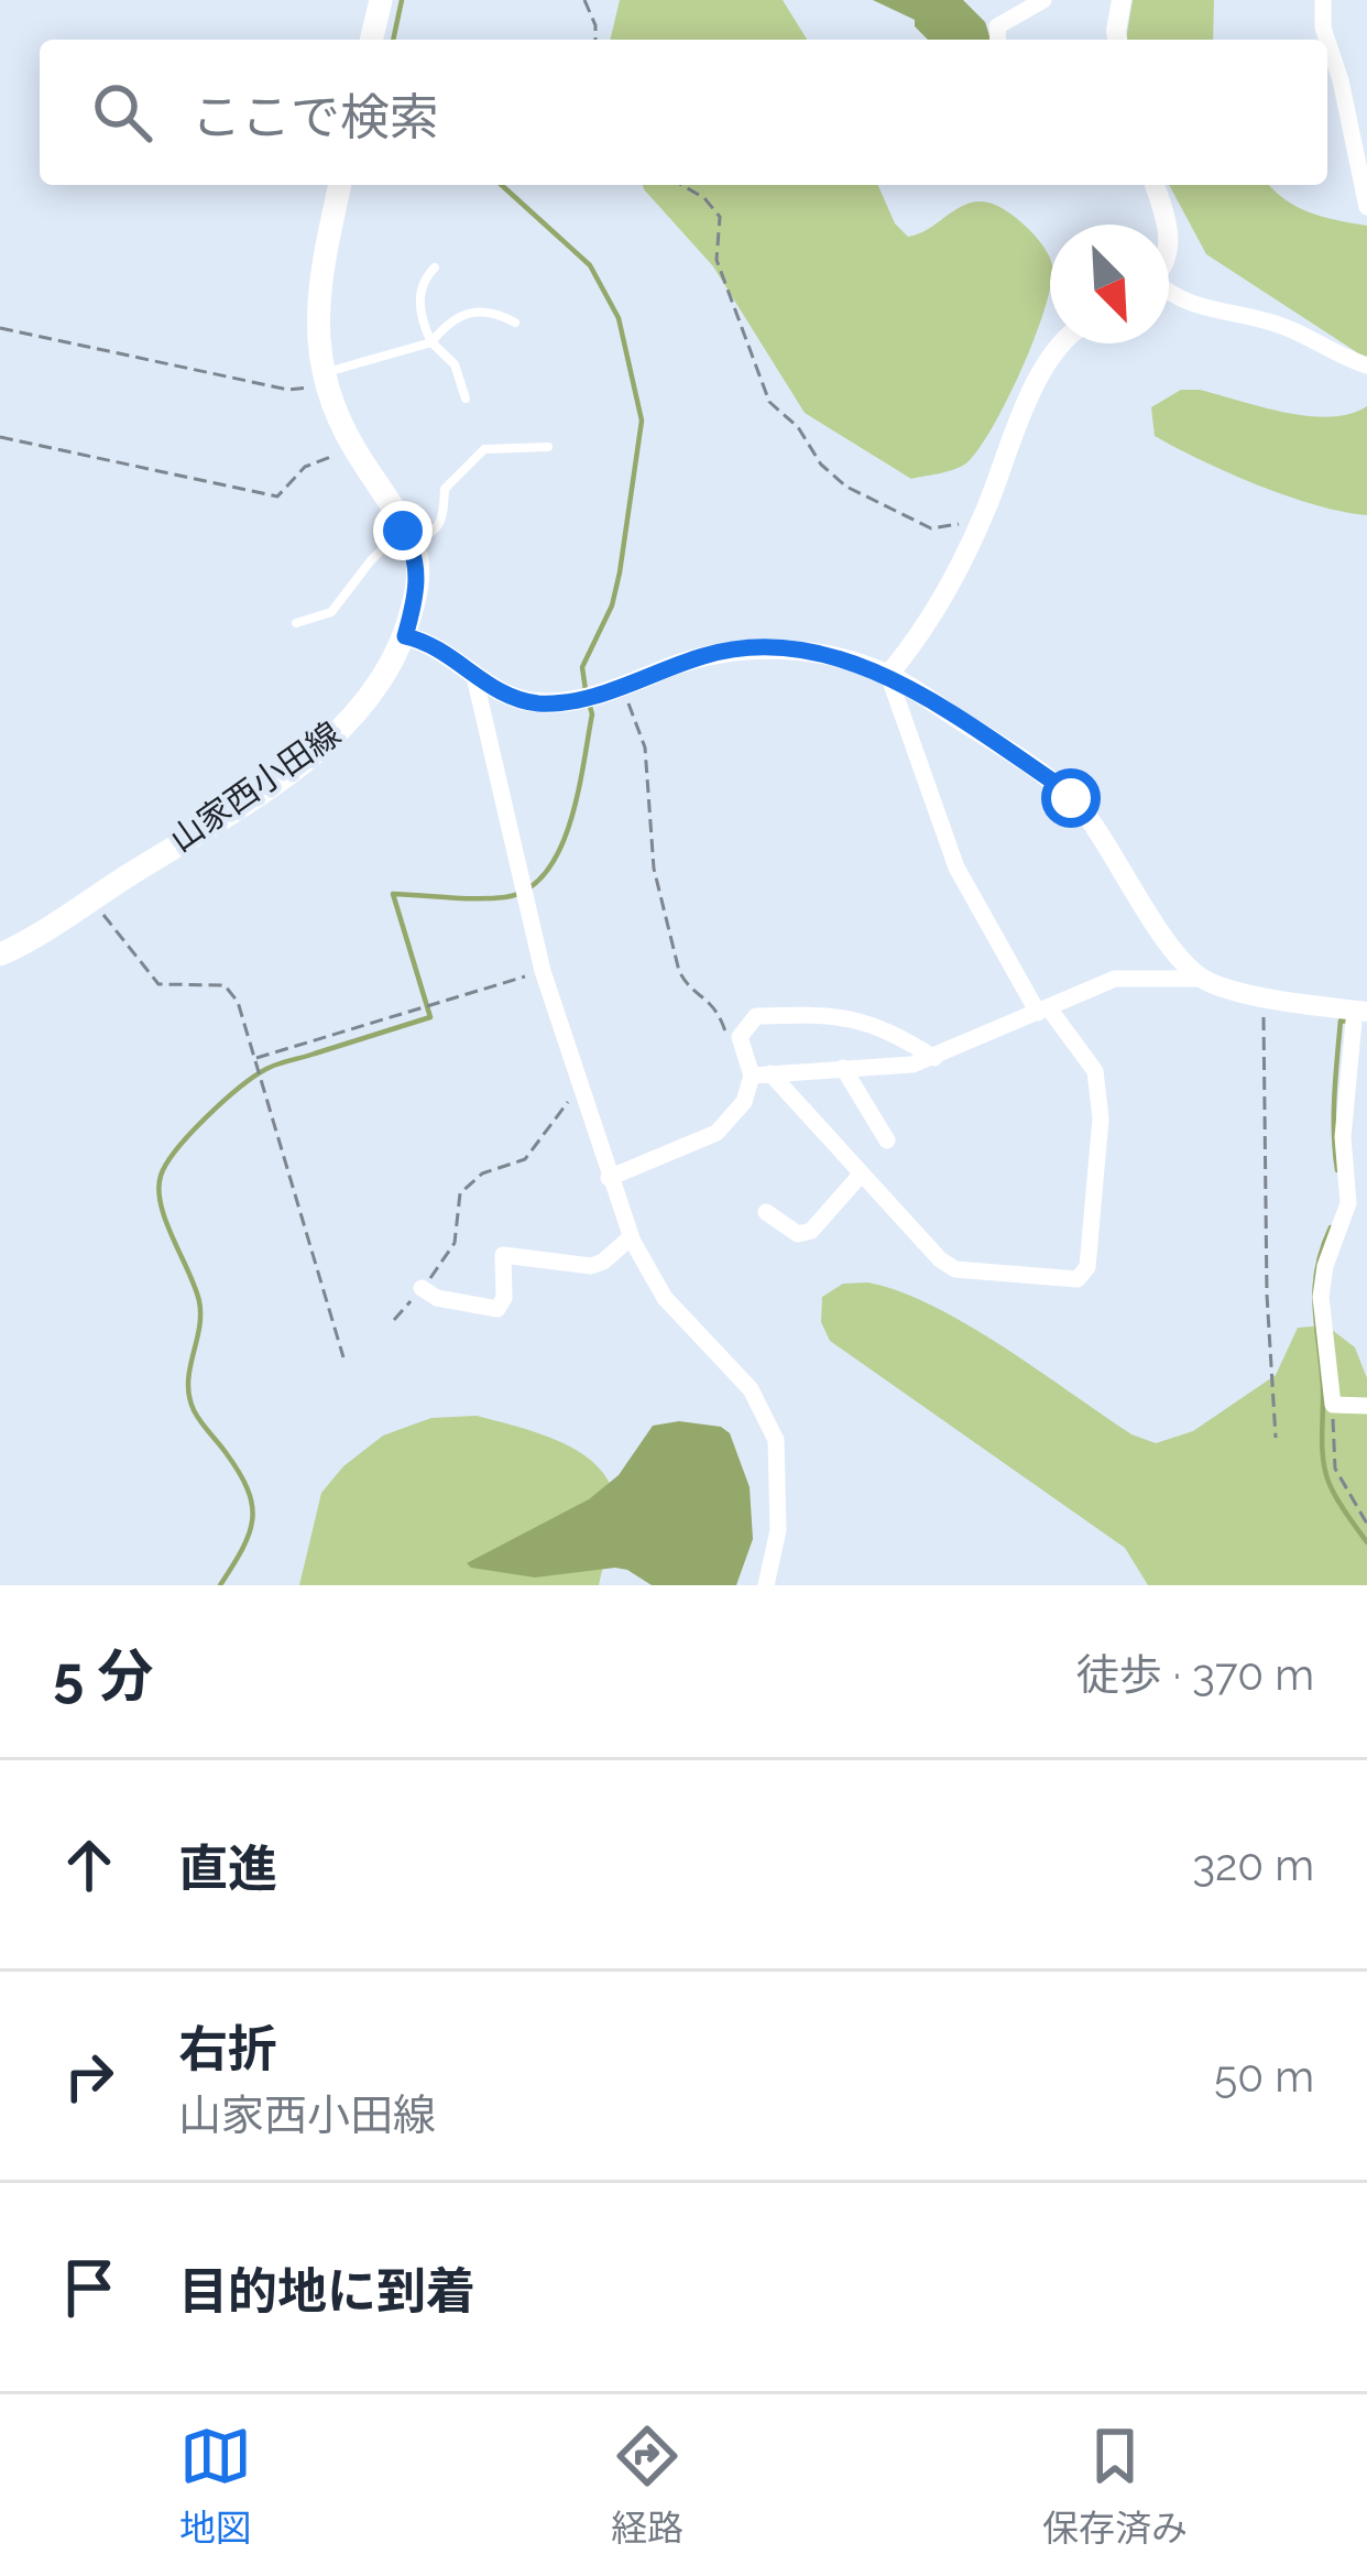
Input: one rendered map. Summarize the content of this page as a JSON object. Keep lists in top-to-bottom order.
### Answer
{
  "streets": {
    "main road": ["山家西小田線"]
  },
  "north": "bottom right",
  "page": {
    "search": "ここで検索",
    "heading": ["5 分", "徒歩 · 370 m"],
    "list": [
      ["直進", "320 m"],
      ["右折", "山家西小田線", "50 m"],
      "目的地に到着"
    ],
    "nav": ["地図", "経路", "保存済み"]
  }
}
